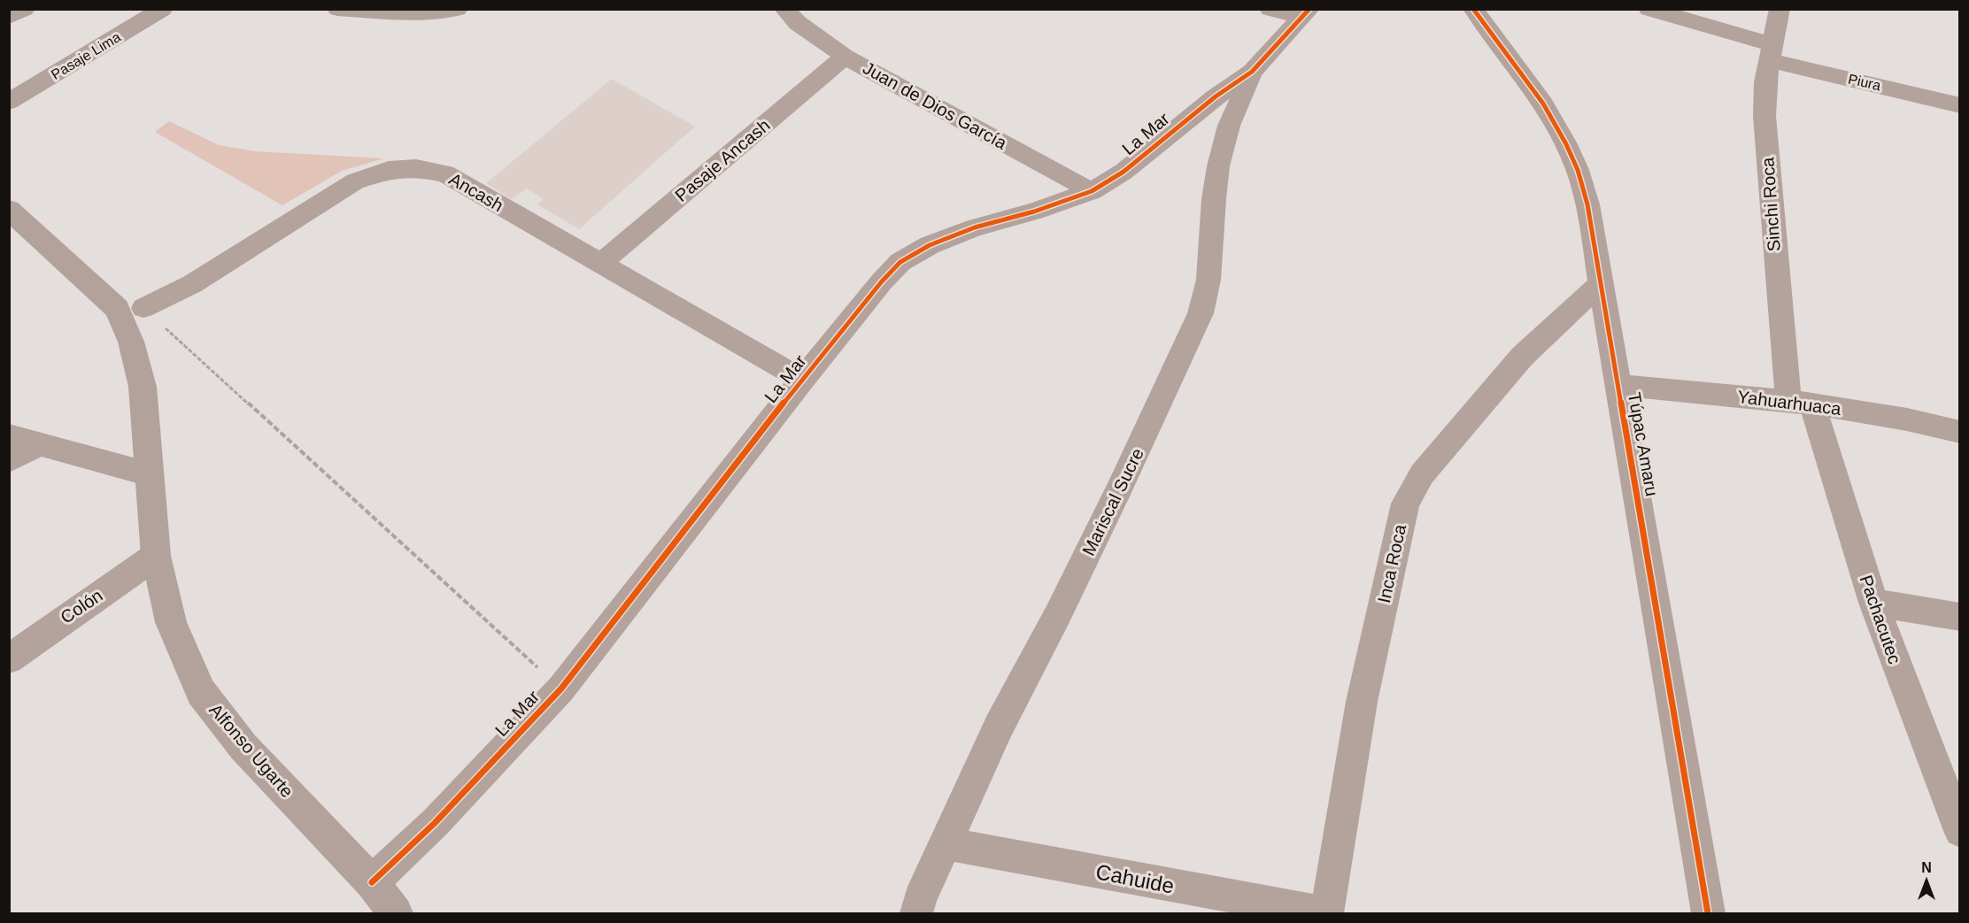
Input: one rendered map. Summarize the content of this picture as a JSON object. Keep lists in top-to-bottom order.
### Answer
{
  "streets": {
    "main road": ["Alfonso Ugarte"],
    "street": [
      "Pasaje Lima",
      "Piura",
      "Juan de Dios García",
      "La Mar",
      "Pasaje Ancash",
      "Ancash",
      "Sinchi Roca",
      "Yahuarhuaca",
      "Túpac Amaru",
      "Mariscal Sucre",
      "Inca Roca",
      "Colón",
      "Pachacutec",
      "Cahuide"
    ]
  },
  "crossings": [
    ["Piura", "Sinchi Roca"],
    ["Juan de Dios García", "La Mar"],
    ["Juan de Dios García", "Pasaje Ancash"],
    ["La Mar", "Ancash"],
    ["La Mar", "Mariscal Sucre"],
    ["La Mar", "Alfonso Ugarte"],
    ["Pasaje Ancash", "Ancash"],
    ["Sinchi Roca", "Yahuarhuaca"],
    ["Sinchi Roca", "Pachacutec"],
    ["Yahuarhuaca", "Túpac Amaru"],
    ["Yahuarhuaca", "Pachacutec"],
    ["Túpac Amaru", "Inca Roca"],
    ["Mariscal Sucre", "Cahuide"],
    ["Inca Roca", "Cahuide"],
    ["Colón", "Alfonso Ugarte"]
  ],
  "north": "top"
}
